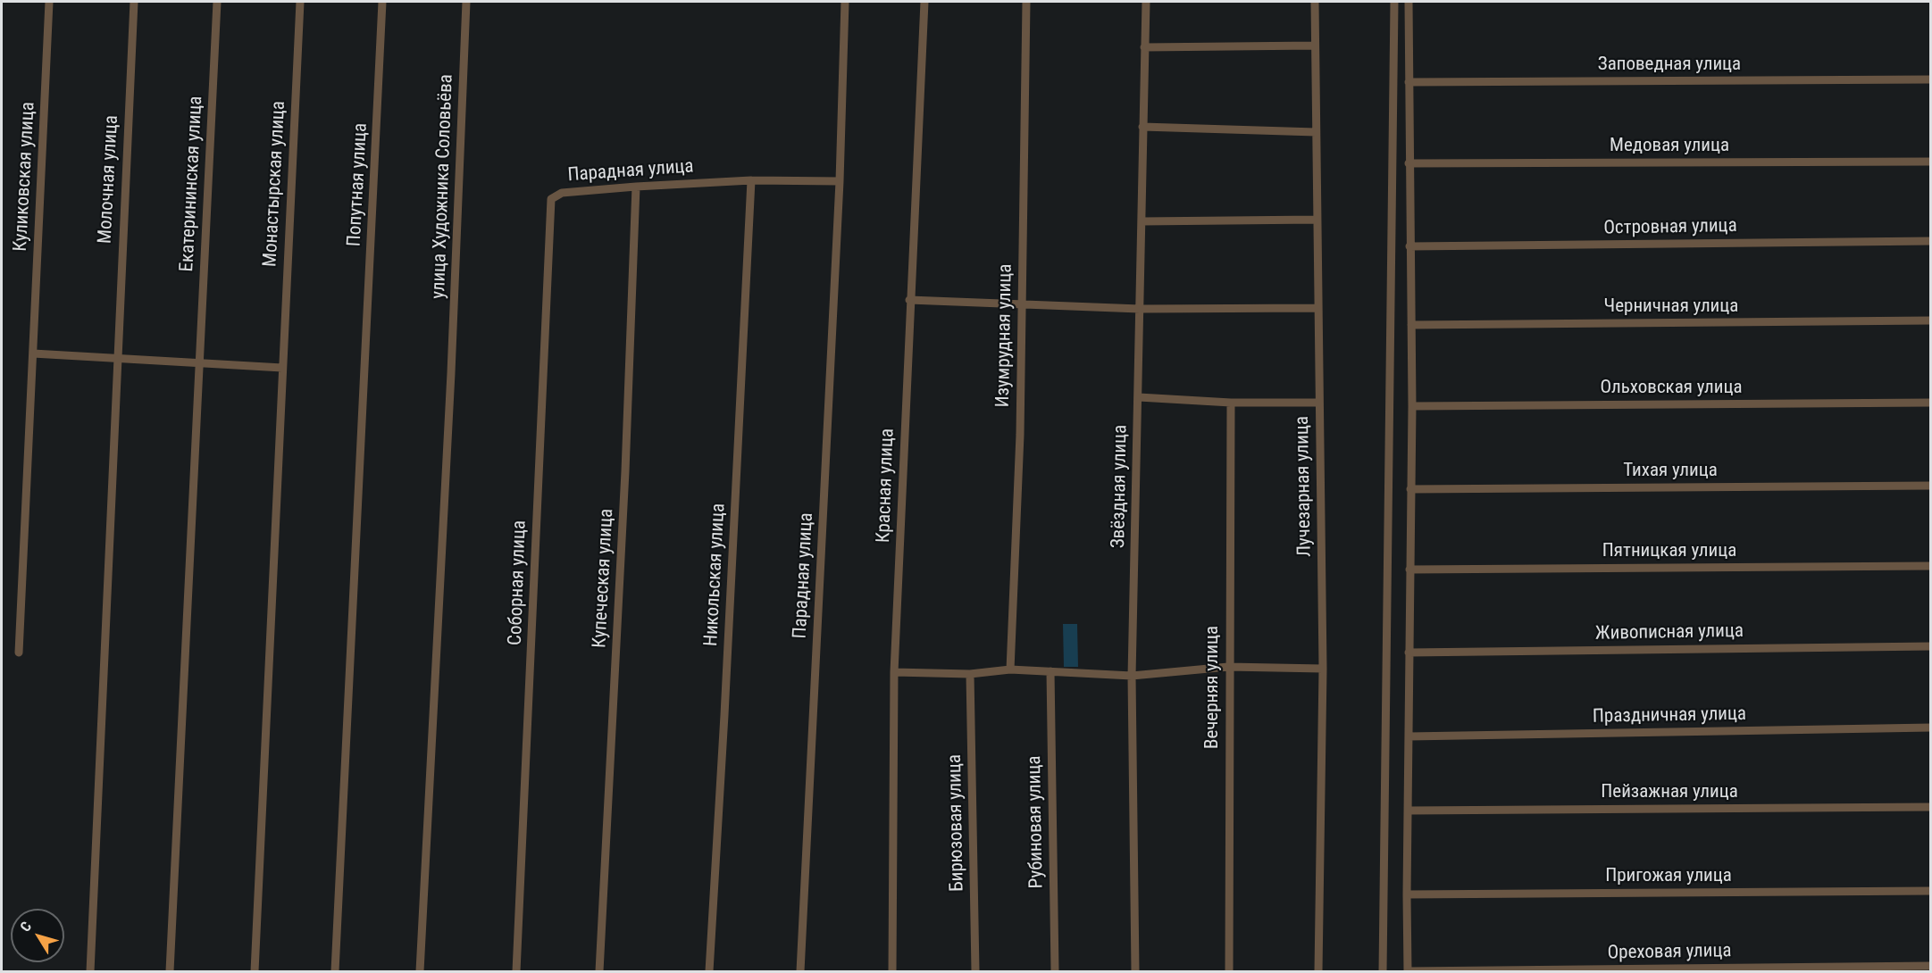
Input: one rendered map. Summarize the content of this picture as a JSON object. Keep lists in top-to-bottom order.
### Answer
{
  "streets": {
    "street": [
      "Заповедная улица",
      "Медовая улица",
      "Парадная улица",
      "Куликовская улица",
      "Молочная улица",
      "Екатерининская улица",
      "Монастырская улица",
      "Попутная улица",
      "улица Художника Соловьёва",
      "Островная улица",
      "Черничная улица",
      "Изумрудная улица",
      "Ольховская улица",
      "Тихая улица",
      "Красная улица",
      "Звёздная улица",
      "Лучезарная улица",
      "Пятницкая улица",
      "Никольская улица",
      "Купеческая улица",
      "Соборная улица",
      "Живописная улица",
      "Вечерняя улица",
      "Праздничная улица",
      "Пейзажная улица",
      "Рубиновая улица",
      "Бирюзовая улица",
      "Пригожая улица",
      "Ореховая улица"
    ]
  },
  "crossings": [
    ["Парадная улица", "Никольская улица"],
    ["Парадная улица", "Купеческая улица"],
    ["Парадная улица", "Соборная улица"]
  ],
  "north": "top left"
}
